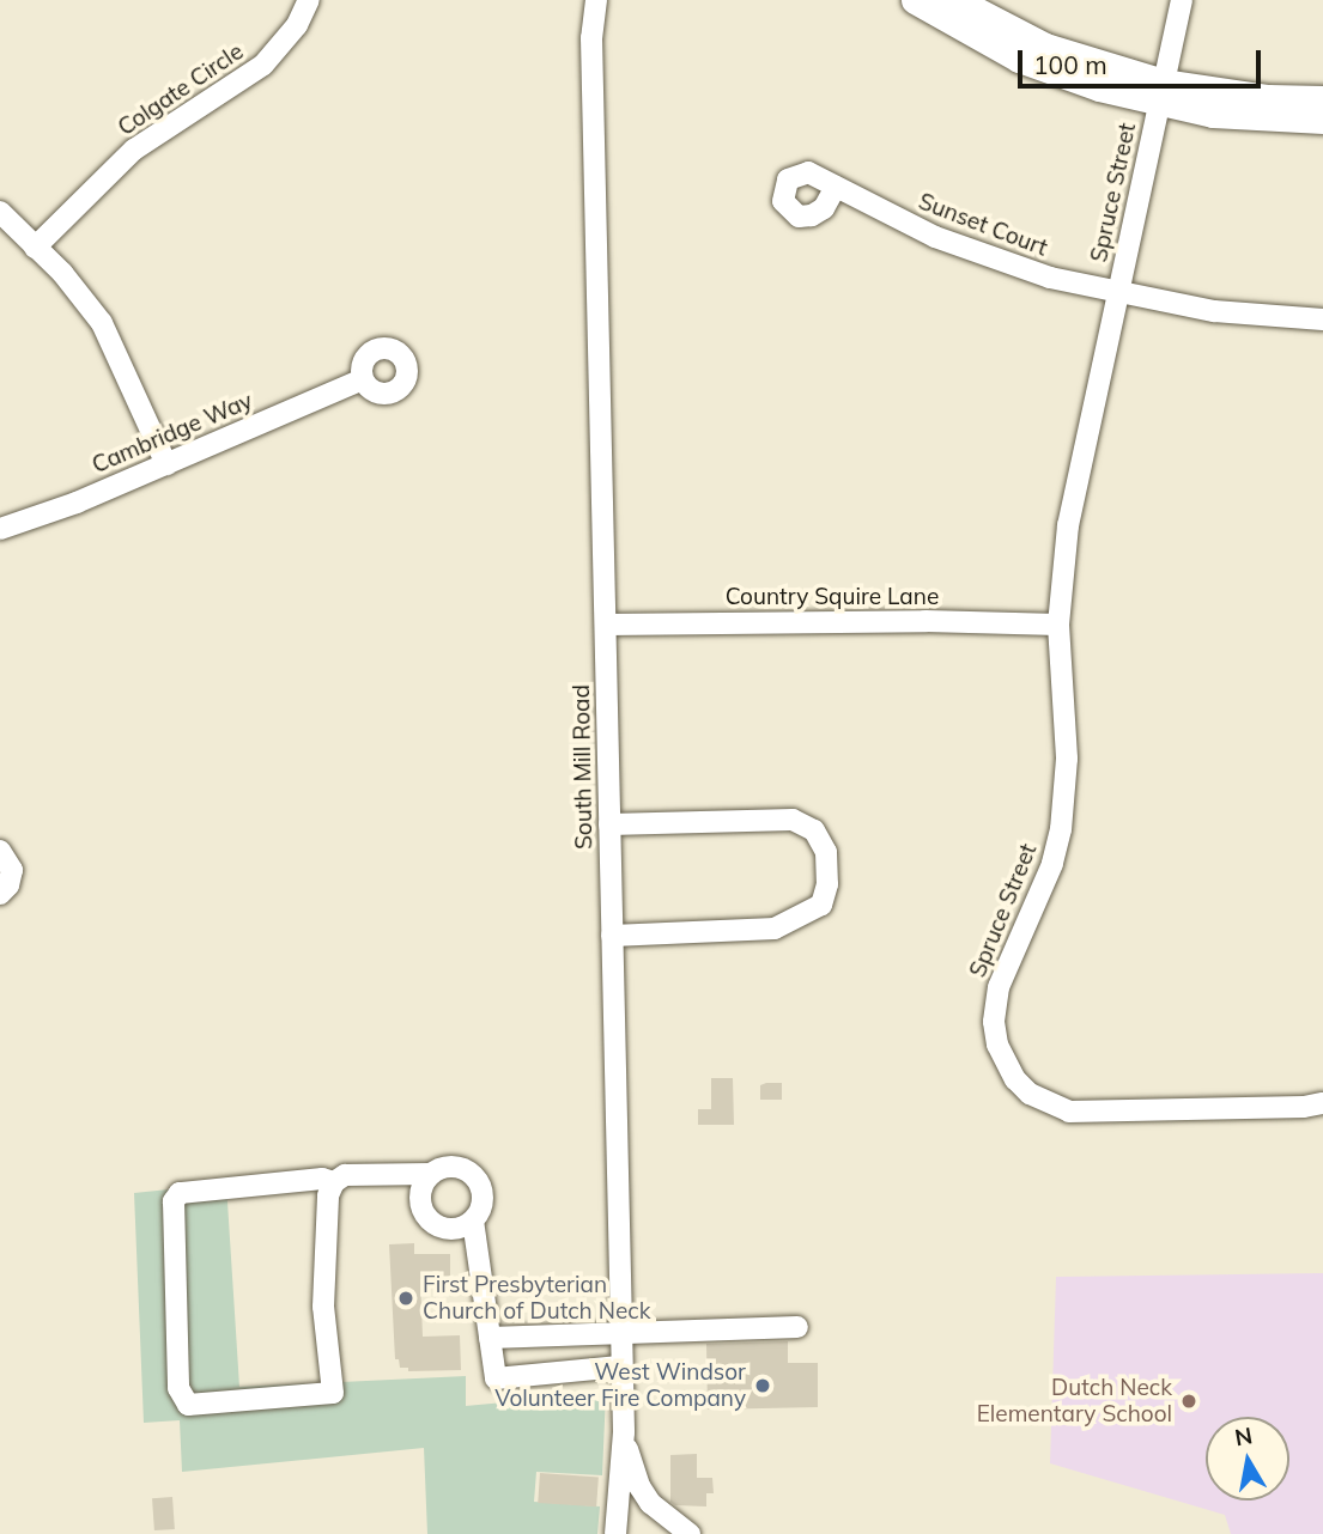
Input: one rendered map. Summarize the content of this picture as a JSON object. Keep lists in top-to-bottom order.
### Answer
{
  "streets": {
    "street": [
      "Colgate Circle",
      "Spruce Street",
      "Sunset Court",
      "Cambridge Way",
      "Country Squire Lane",
      "South Mill Road"
    ]
  },
  "crossings": [
    ["Spruce Street", "Sunset Court"],
    ["Spruce Street", "Country Squire Lane"],
    ["Country Squire Lane", "South Mill Road"]
  ],
  "places": ["First Presbyterian Church of Dutch Neck", "West Windsor Volunteer Fire Company", "Dutch Neck Elementary School"],
  "scale_bar": "100 m",
  "north": "top"
}
